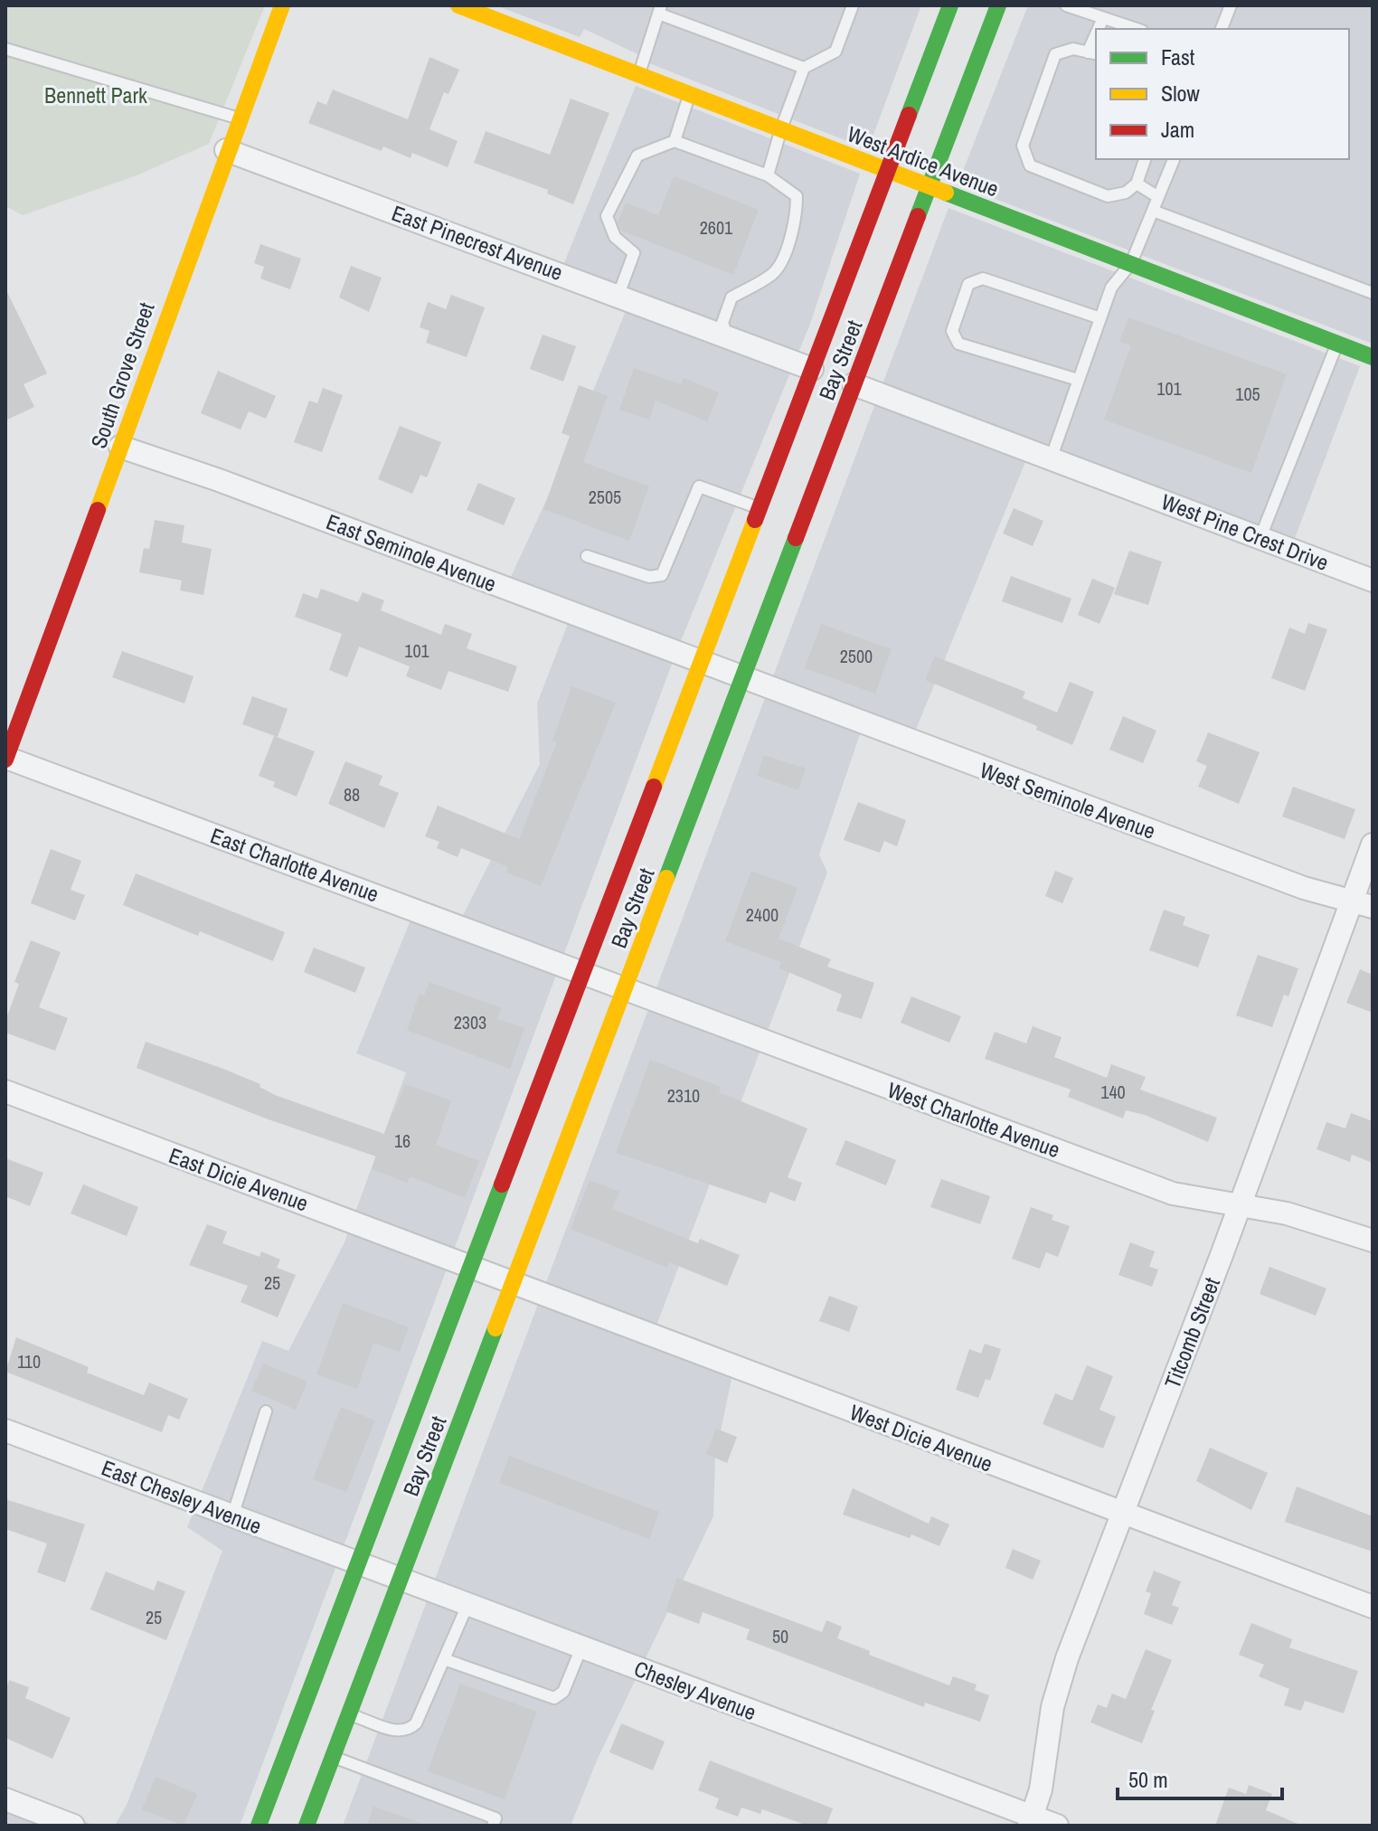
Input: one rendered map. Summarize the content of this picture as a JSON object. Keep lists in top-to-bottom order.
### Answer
{
  "streets": {
    "main road": ["West Ardice Avenue", "Bay Street", "South Grove Street"],
    "street": [
      "East Pinecrest Avenue",
      "West Pine Crest Drive",
      "East Seminole Avenue",
      "West Seminole Avenue",
      "East Charlotte Avenue",
      "West Charlotte Avenue",
      "East Dicie Avenue",
      "Titcomb Street",
      "West Dicie Avenue",
      "East Chesley Avenue",
      "Chesley Avenue"
    ]
  },
  "crossings": [
    ["West Ardice Avenue", "Bay Street"],
    ["East Pinecrest Avenue", "Bay Street"],
    ["East Pinecrest Avenue", "South Grove Street"],
    ["Bay Street", "West Pine Crest Drive"],
    ["Bay Street", "East Seminole Avenue"],
    ["Bay Street", "West Seminole Avenue"],
    ["Bay Street", "East Charlotte Avenue"],
    ["Bay Street", "West Charlotte Avenue"],
    ["Bay Street", "East Dicie Avenue"],
    ["Bay Street", "West Dicie Avenue"],
    ["Bay Street", "East Chesley Avenue"],
    ["Bay Street", "Chesley Avenue"],
    ["South Grove Street", "East Seminole Avenue"],
    ["South Grove Street", "East Charlotte Avenue"],
    ["East Seminole Avenue", "West Seminole Avenue"],
    ["West Seminole Avenue", "Titcomb Street"],
    ["East Charlotte Avenue", "West Charlotte Avenue"],
    ["West Charlotte Avenue", "Titcomb Street"],
    ["East Dicie Avenue", "West Dicie Avenue"],
    ["Titcomb Street", "West Dicie Avenue"],
    ["Titcomb Street", "Chesley Avenue"],
    ["East Chesley Avenue", "Chesley Avenue"]
  ],
  "parks": ["Bennett Park"],
  "house_numbers": [
    "2601",
    "101",
    "105",
    "2505",
    "101",
    "2500",
    "88",
    "2400",
    "2303",
    "140",
    "2310",
    "16",
    "25",
    "110",
    "25",
    "50"
  ],
  "legend": ["Fast", "Slow", "Jam"],
  "scale_bar": "50 m"
}
